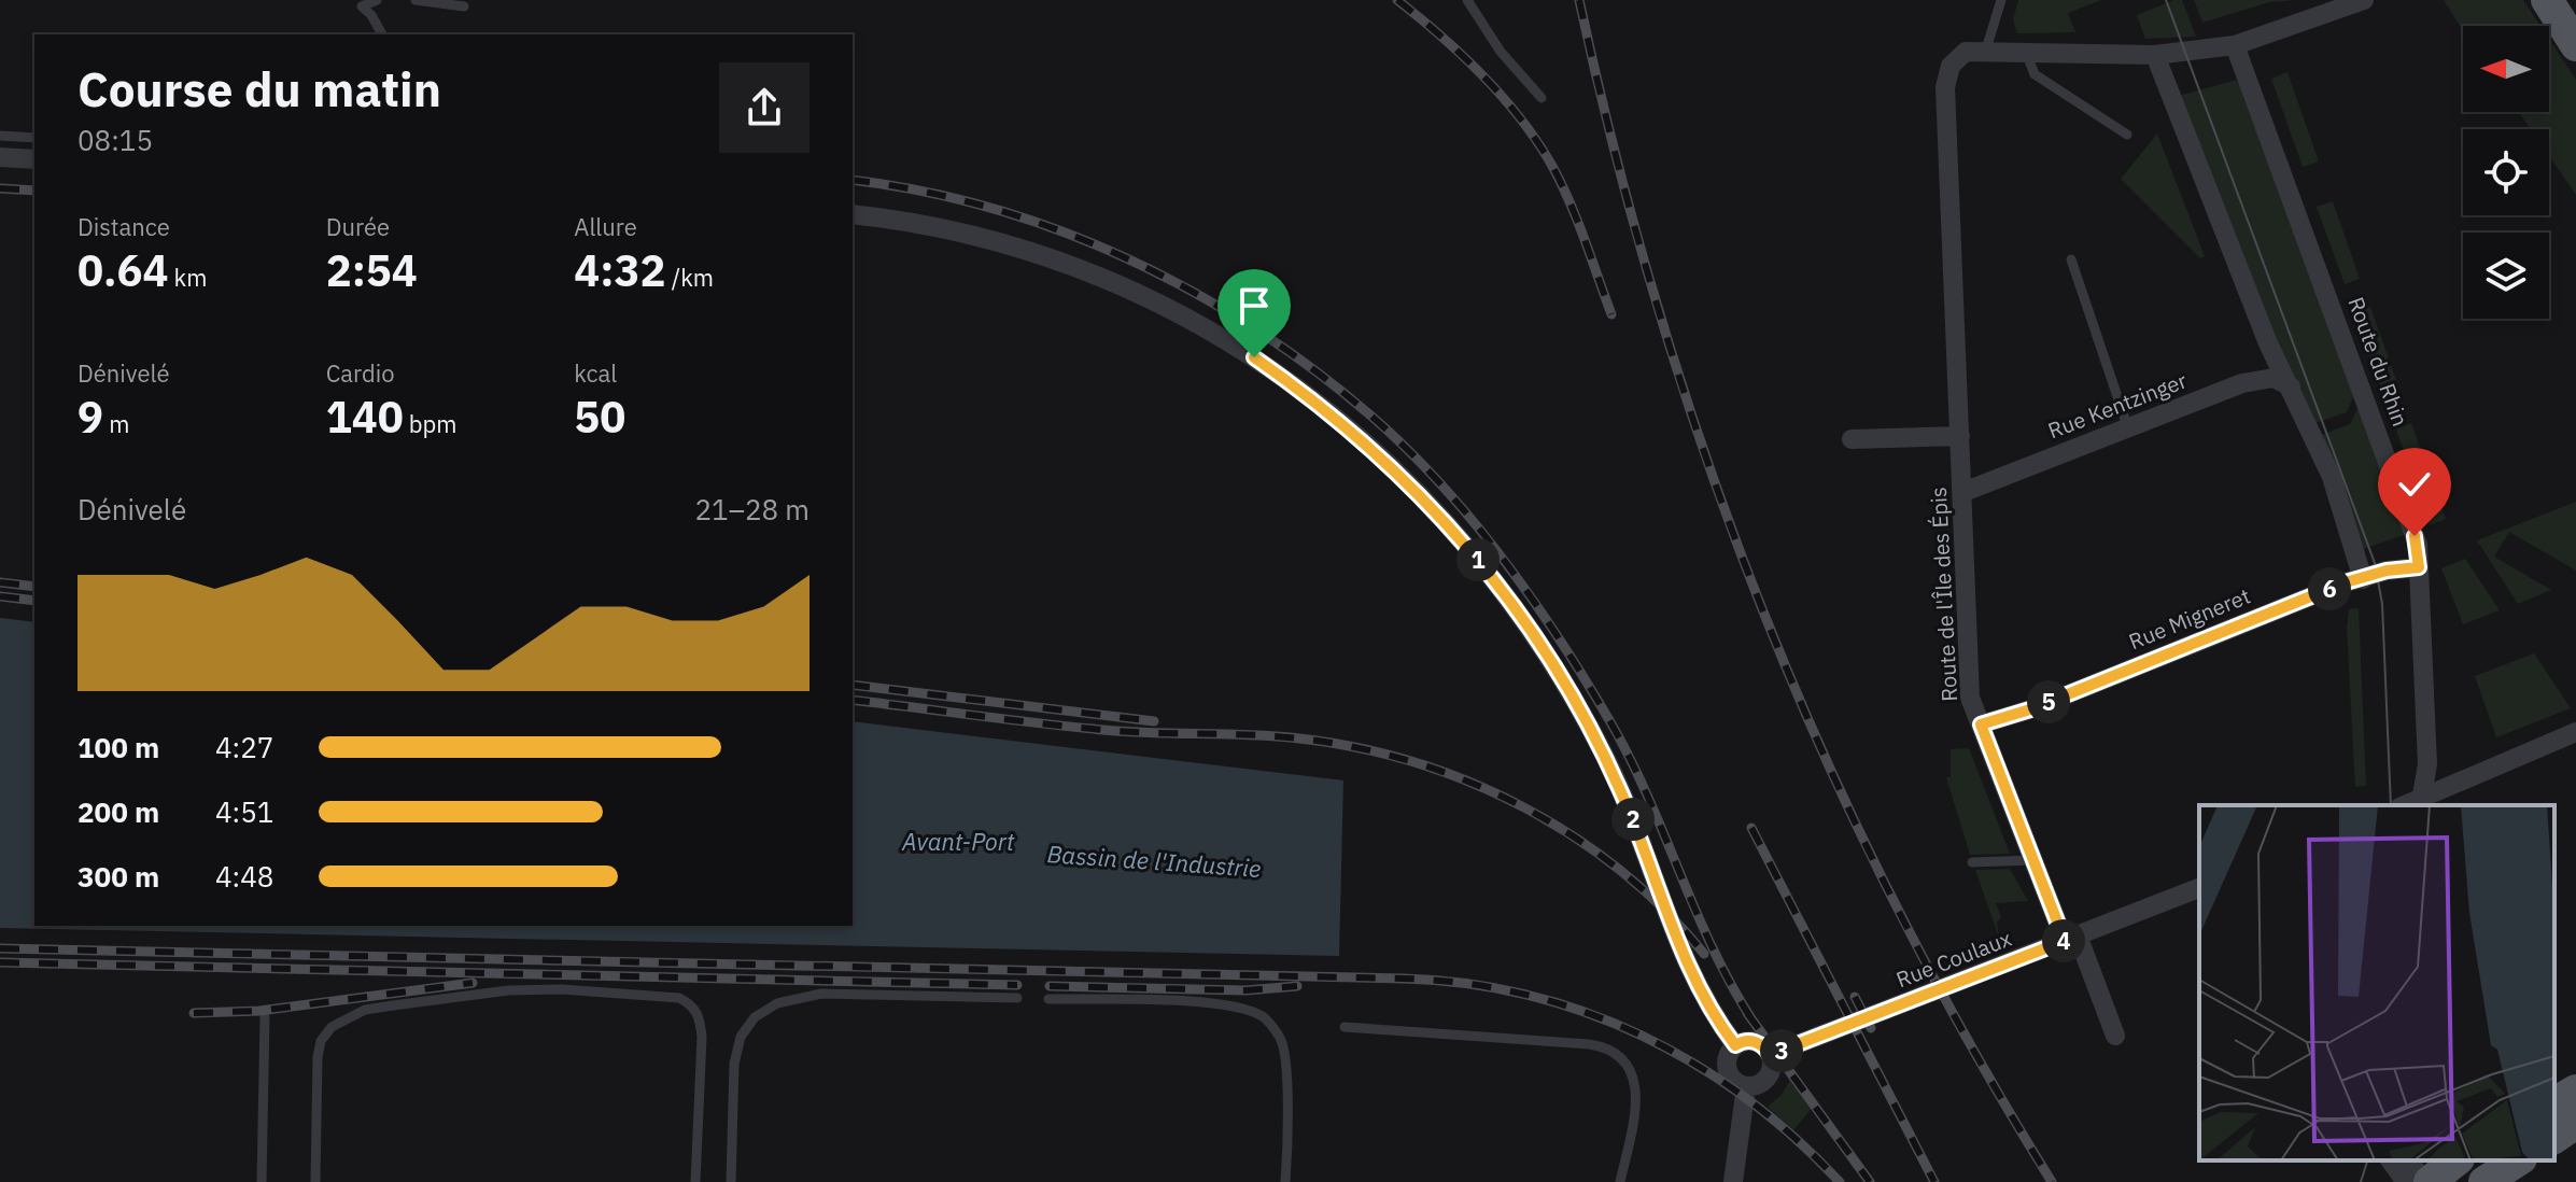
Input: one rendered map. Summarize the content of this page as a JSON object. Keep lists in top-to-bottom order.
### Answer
{
  "streets": {
    "street": [
      "Route du Rhin",
      "Rue Kentzinger",
      "Route de l'Île des Épis",
      "Rue Migneret",
      "Rue Coulaux"
    ]
  },
  "crossings": [
    ["Route du Rhin", "Rue Migneret"],
    ["Rue Kentzinger", "Route de l'Île des Épis"],
    ["Route de l'Île des Épis", "Rue Migneret"],
    ["Route de l'Île des Épis", "Rue Coulaux"]
  ],
  "water": ["Avant-Port", "Bassin de l'Industrie"],
  "north": "left",
  "page": {
    "heading": ["Course du matin", "08:15"],
    "stats": [
      ["Distance", "0.64 km"],
      ["Durée", "2:54"],
      ["Allure", "4:32 /km"],
      ["Dénivelé", "9 m"],
      ["Cardio", "140 bpm"],
      ["kcal", "50"]
    ],
    "chart": ["Dénivelé", "21–28 m"],
    "pins": [
      "1",
      "6",
      "5",
      "2",
      "4",
      "3"
    ],
    "list": [
      {
        "name": "100 m",
        "note": "4:27"
      },
      {
        "name": "200 m",
        "note": "4:51"
      },
      {
        "name": "300 m",
        "note": "4:48"
      }
    ]
  }
}
